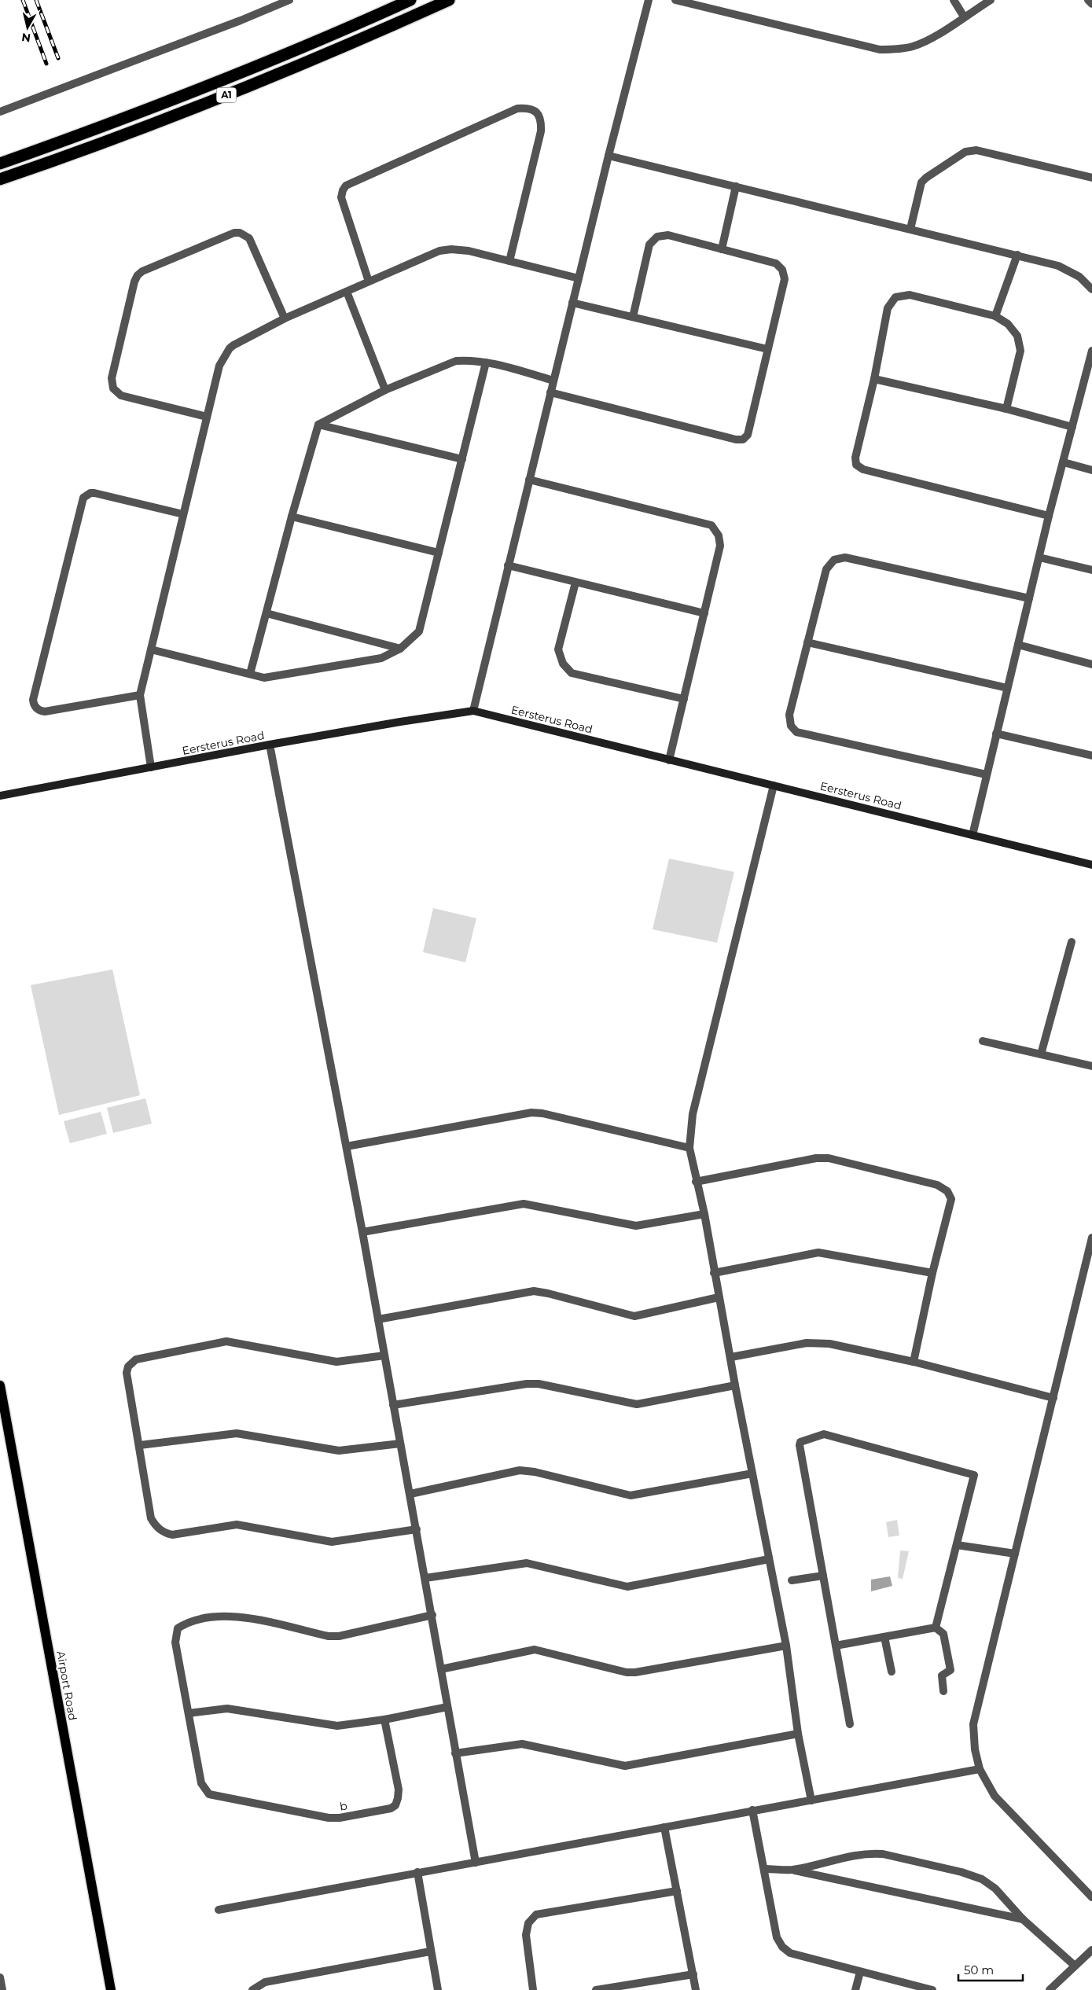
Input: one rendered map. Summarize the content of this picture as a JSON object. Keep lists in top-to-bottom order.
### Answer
{
  "streets": {
    "highway": ["A1"],
    "main road": ["Airport Road"],
    "street": ["Eersterus Road", "b"]
  },
  "scale_bar": "50 m",
  "north": "bottom"
}
